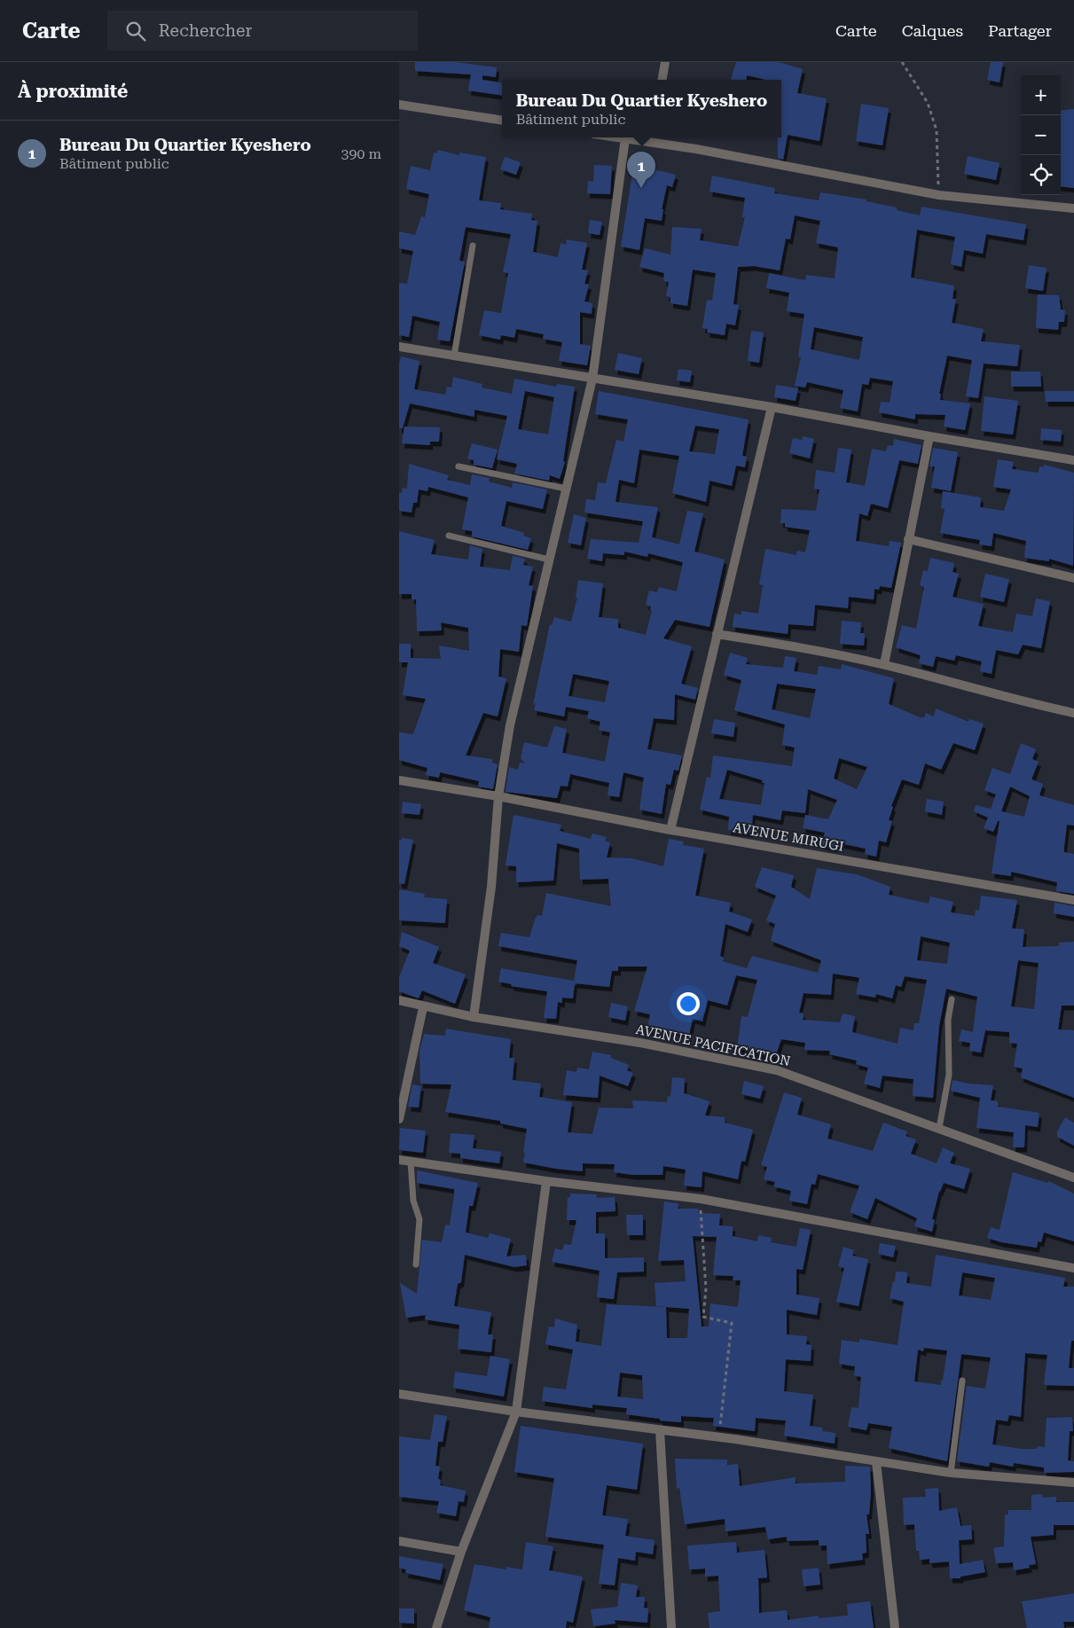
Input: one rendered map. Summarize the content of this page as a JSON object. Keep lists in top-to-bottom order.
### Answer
{
  "streets": {
    "street": ["AVENUE MIRUGI", "AVENUE PACIFICATION"]
  },
  "page": {
    "header": "Carte",
    "search": "Rechercher",
    "nav": ["Carte", "Calques", "Partager"],
    "heading": "À proximité",
    "map_buttons": ["+", "−"],
    "popup": ["Bureau Du Quartier Kyeshero", "Bâtiment public"],
    "list": [
      {
        "mark": "1",
        "name": "Bureau Du Quartier Kyeshero",
        "note": "Bâtiment public",
        "value": "390 m"
      }
    ],
    "pins": "1"
  }
}
